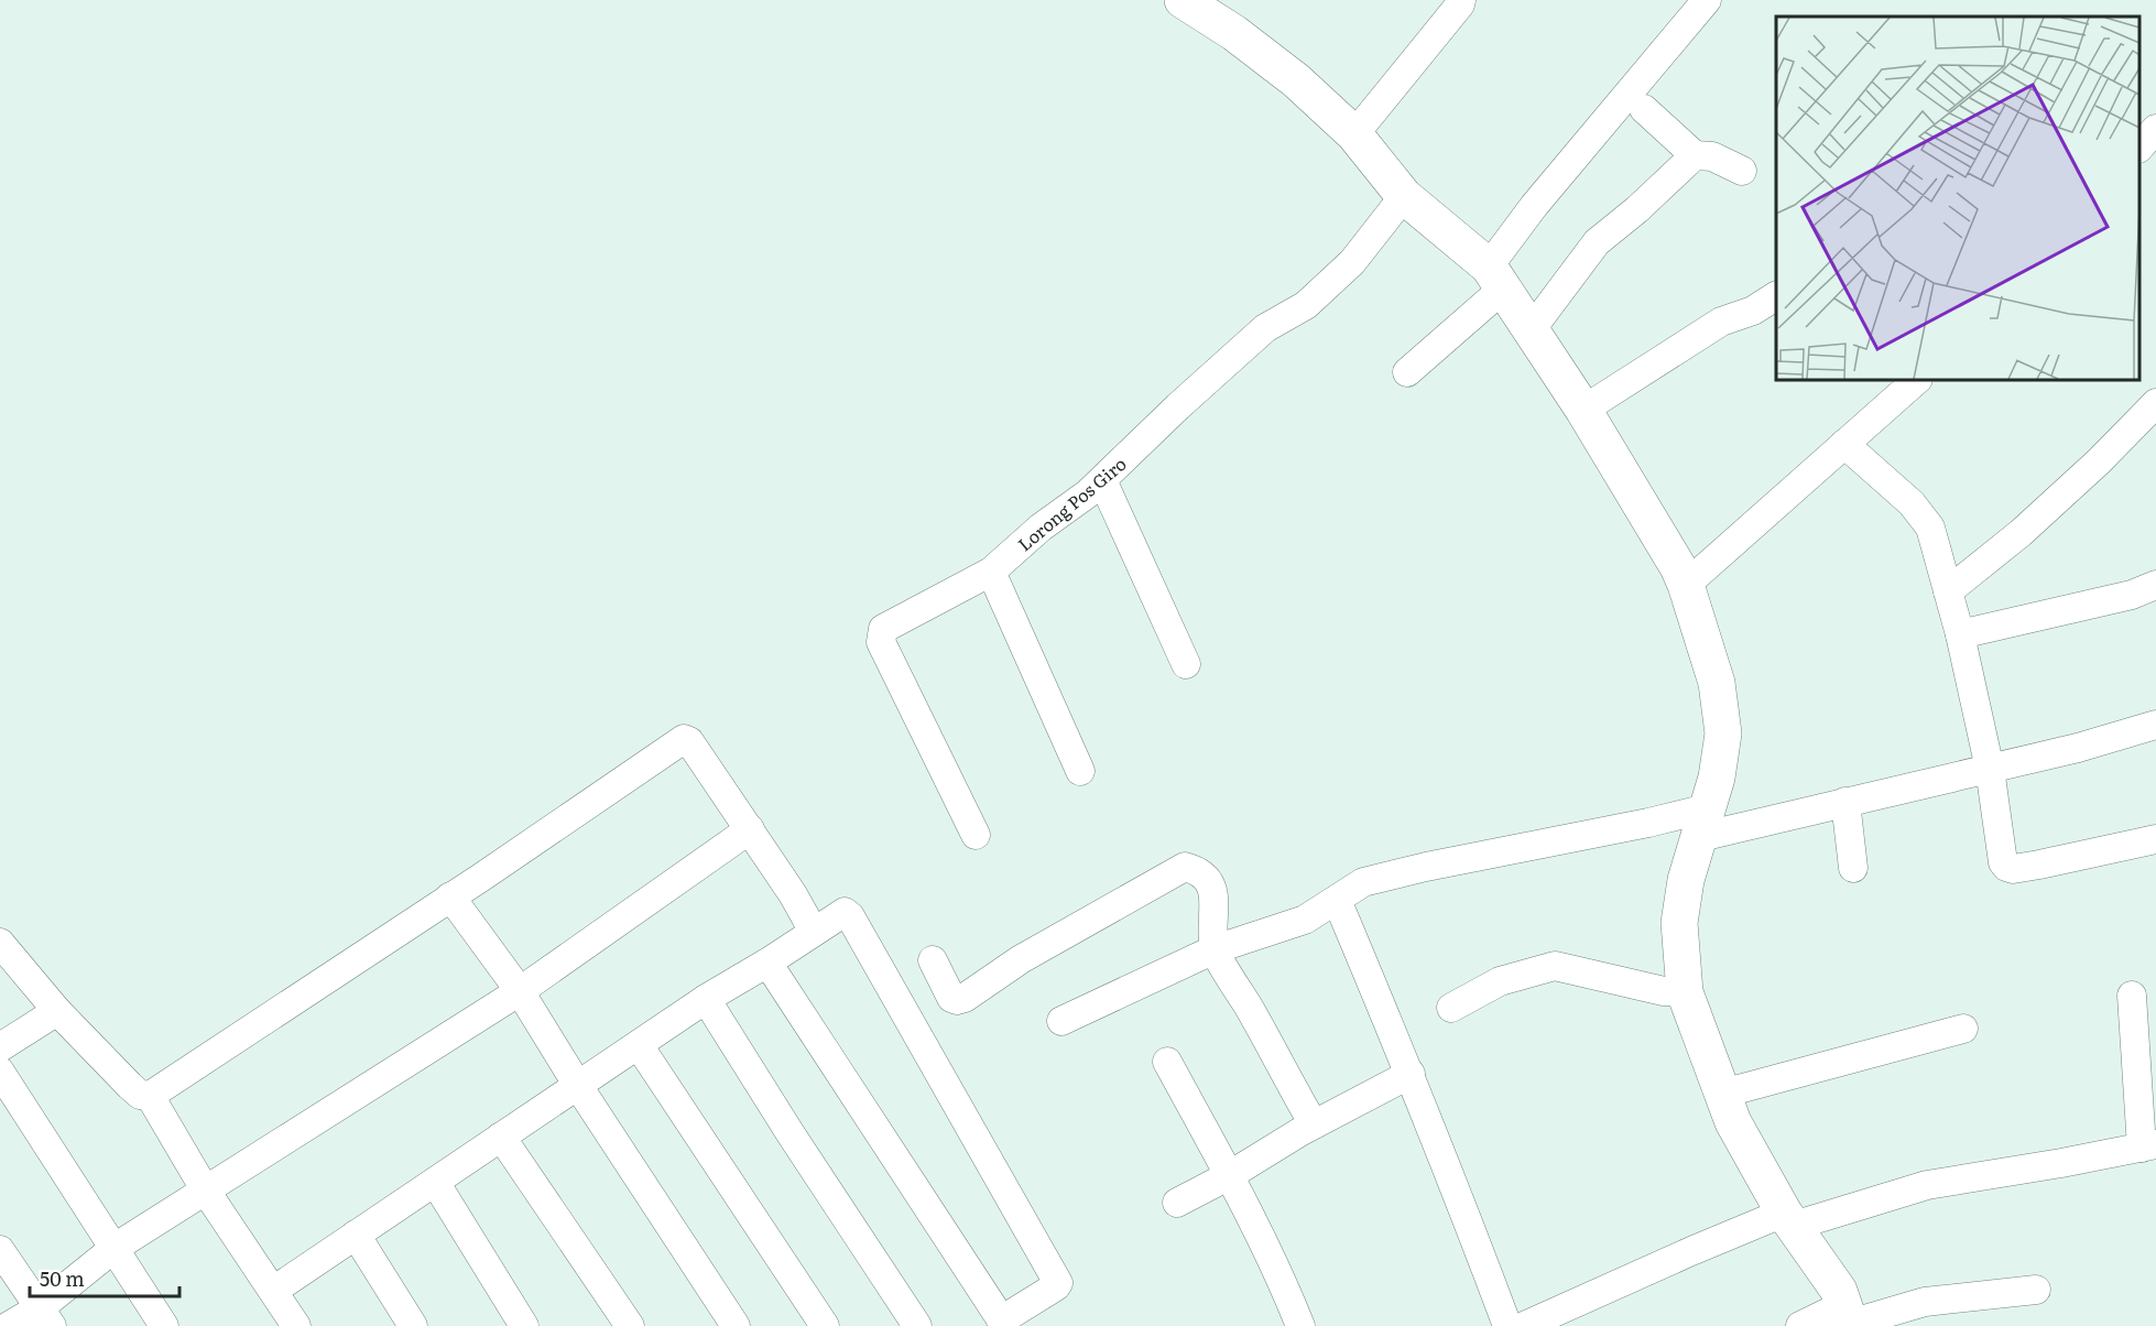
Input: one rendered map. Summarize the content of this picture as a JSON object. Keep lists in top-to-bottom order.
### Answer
{
  "streets": {
    "street": ["Lorong Pos Giro"]
  },
  "scale_bar": "50 m"
}
